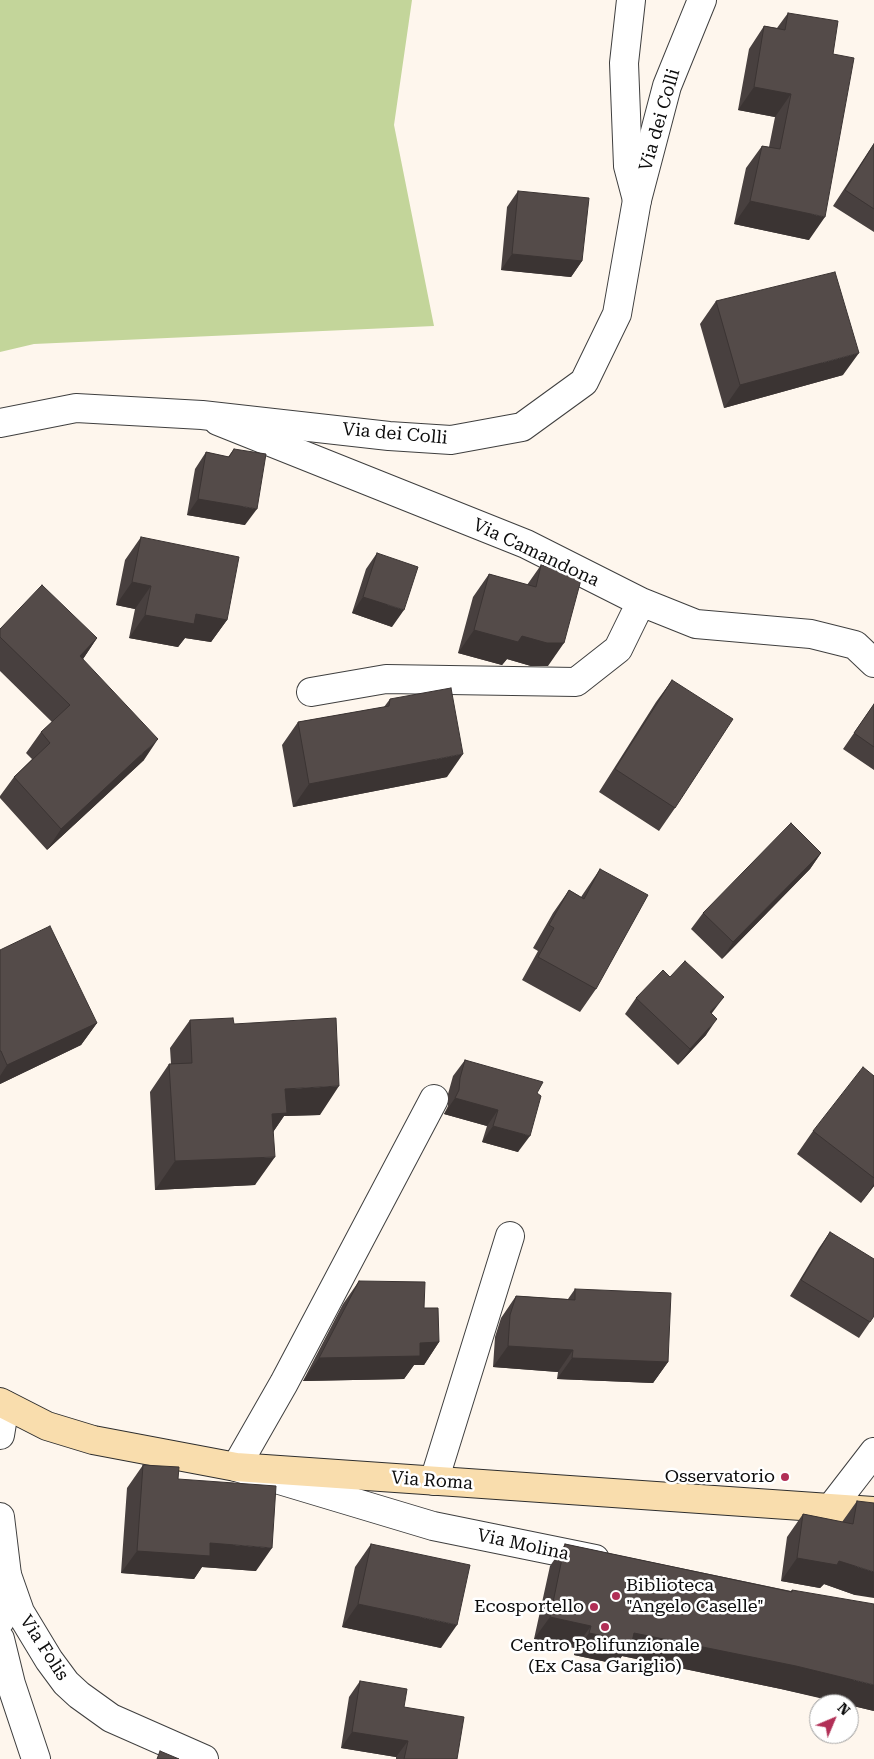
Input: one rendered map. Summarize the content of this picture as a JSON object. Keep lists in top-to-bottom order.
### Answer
{
  "streets": {
    "main road": ["Via Roma"],
    "street": [
      "Via dei Colli",
      "Via Camandona",
      "Via Molina",
      "Via Folis"
    ]
  },
  "crossings": [
    ["Via dei Colli", "Via Camandona"],
    ["Via Roma", "Via Molina"]
  ],
  "places": [
    "Osservatorio",
    "Biblioteca \"Angelo Caselle\"",
    "Ecosportello",
    "Centro Polifunzionale (Ex Casa Gariglio)"
  ],
  "north": "top right"
}
